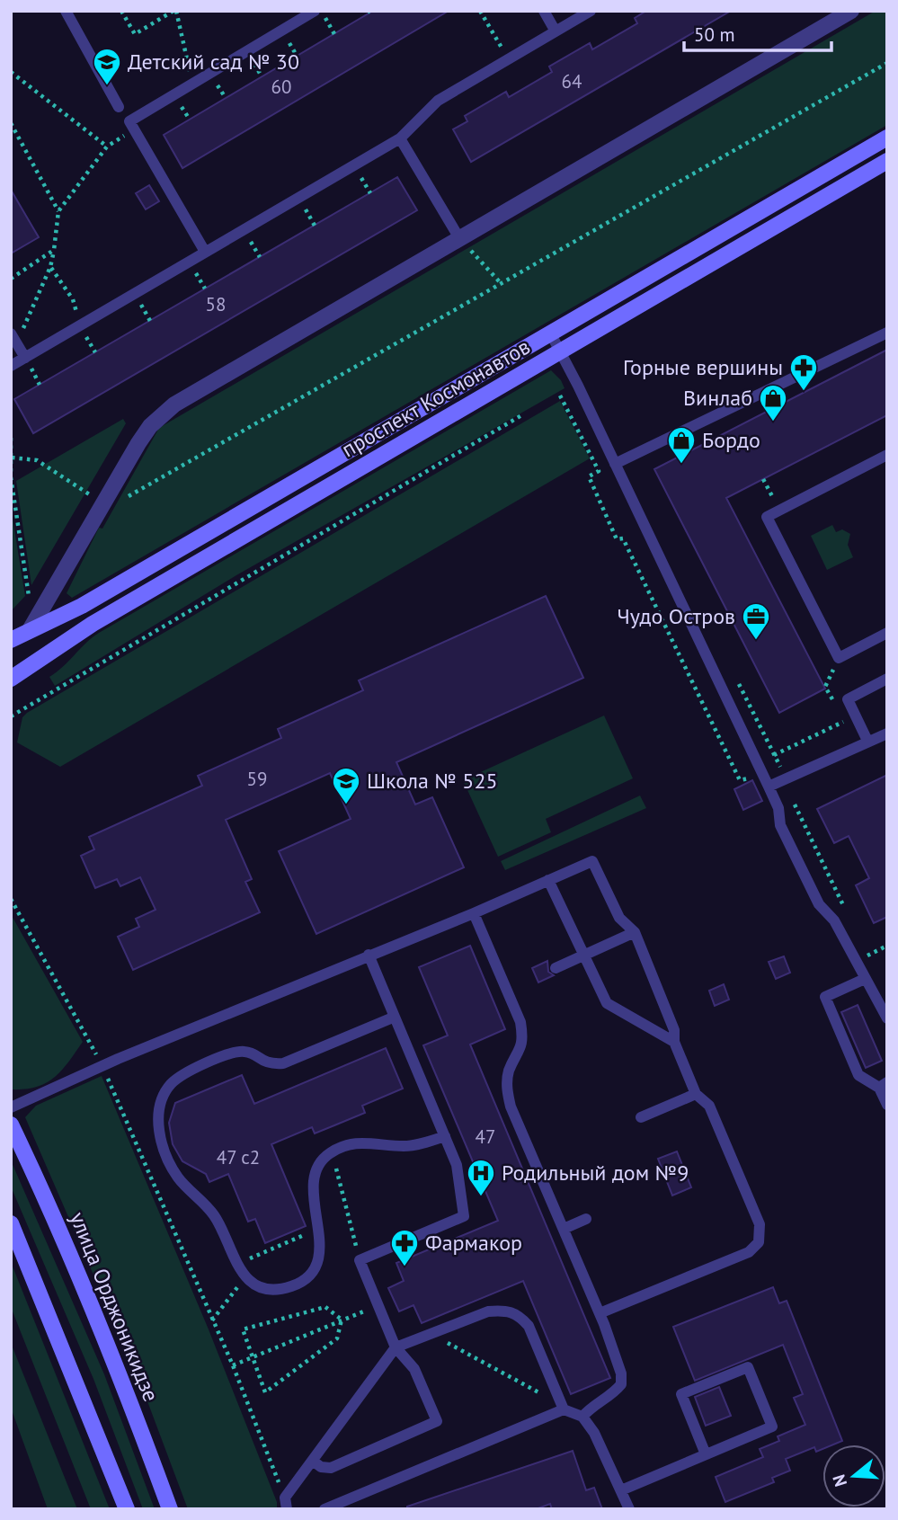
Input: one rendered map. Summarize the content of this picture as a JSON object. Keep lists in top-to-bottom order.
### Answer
{
  "streets": {
    "street": ["проспект Космонавтов", "улица Орджоникидзе"]
  },
  "places": {
    "school or university": ["Детский сад № 30", "Школа № 525"],
    "pharmacy": ["Горные вершины", "Фармакор"],
    "shop": ["Винлаб", "Бордо"],
    "office": ["Чудо Остров"],
    "hospital": ["Родильный дом №9"]
  },
  "house_numbers": [
    "64",
    "60",
    "58",
    "59",
    "47",
    "47 с2"
  ],
  "scale_bar": "50 m",
  "north": "left"
}
